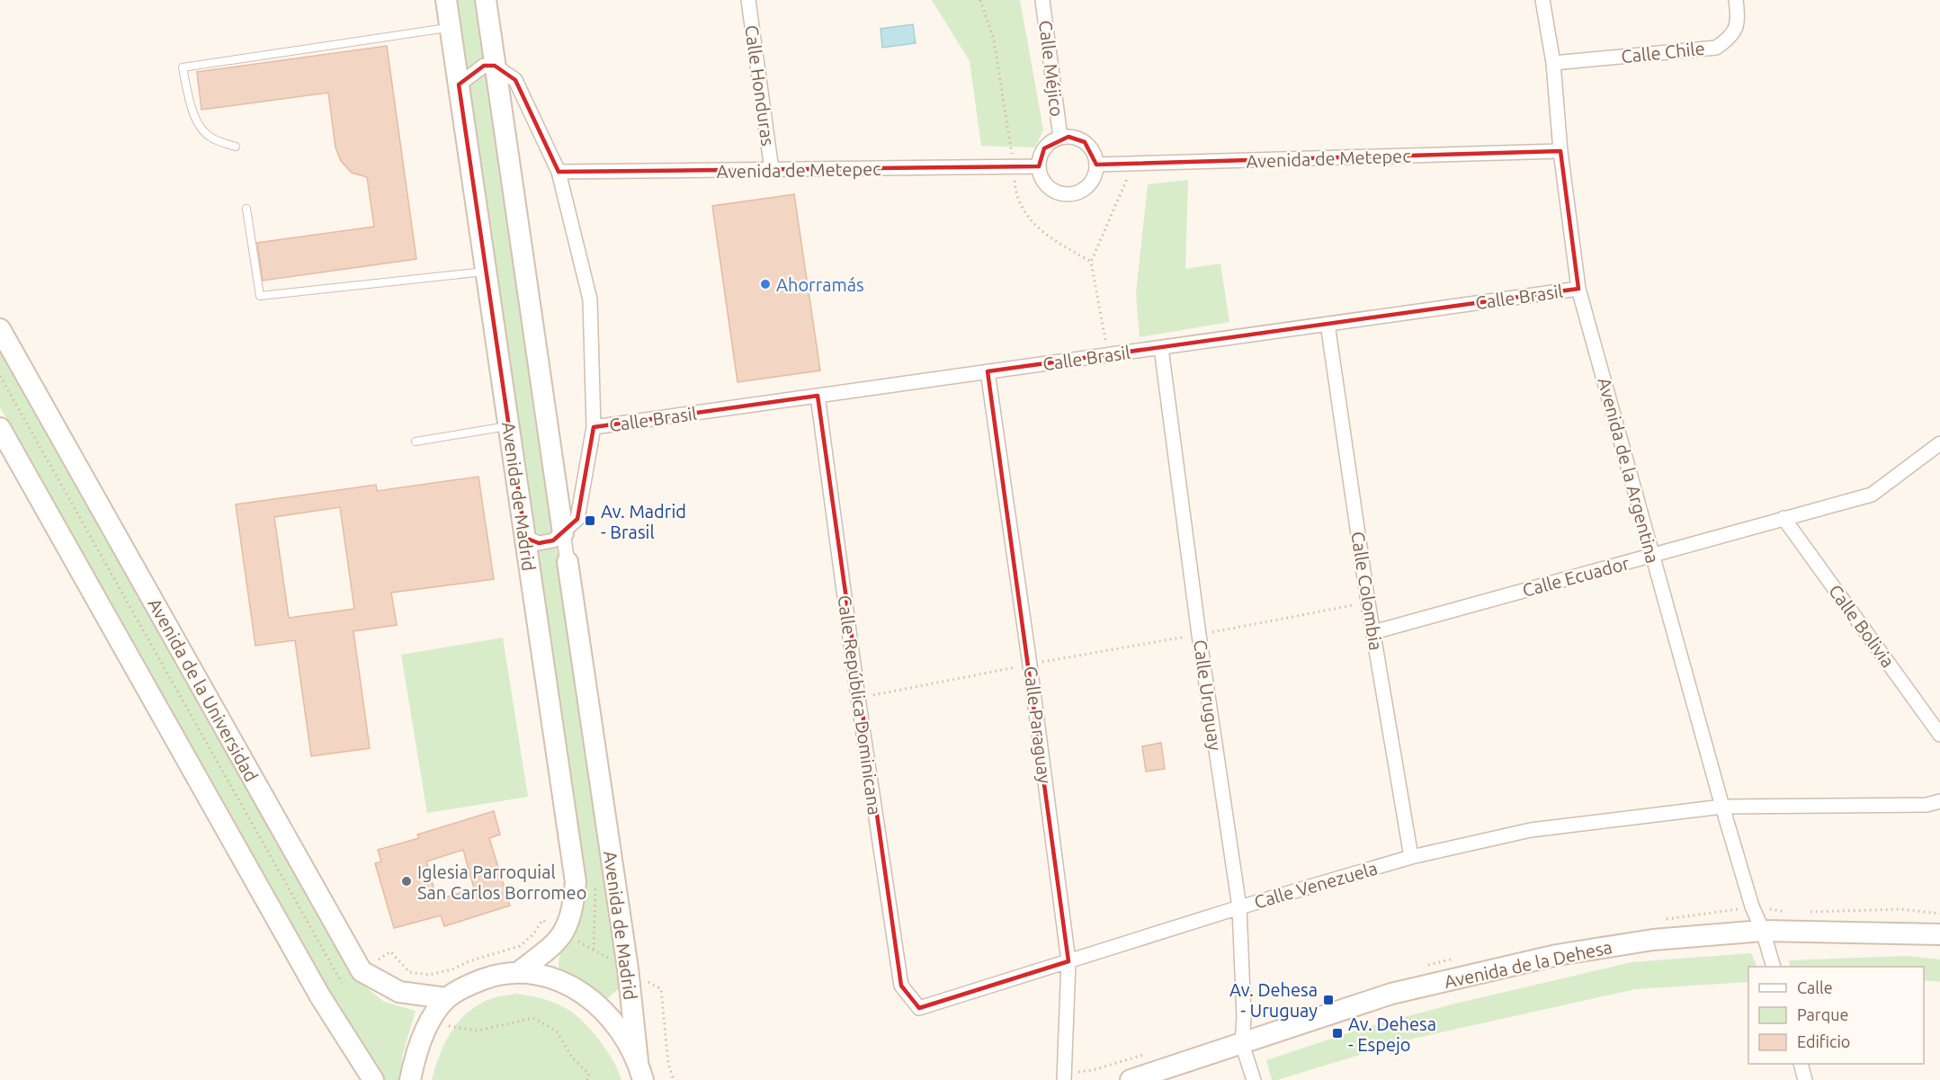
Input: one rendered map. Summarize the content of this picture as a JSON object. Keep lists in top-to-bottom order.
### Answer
{
  "streets": {
    "street": [
      "Calle Chile",
      "Calle Méjico",
      "Calle Honduras",
      "Avenida de Metepec",
      "Calle Brasil",
      "Avenida de la Argentina",
      "Avenida de Madrid",
      "Calle Ecuador",
      "Calle Colombia",
      "Calle Bolivia",
      "Avenida de la Universidad",
      "Calle Uruguay",
      "Calle República Dominicana",
      "Calle Paraguay",
      "Calle Venezuela",
      "Avenida de la Dehesa"
    ]
  },
  "crossings": [
    ["Calle Chile", "Avenida de la Argentina"],
    ["Calle Méjico", "Avenida de Metepec"],
    ["Calle Honduras", "Avenida de Metepec"],
    ["Avenida de Metepec", "Avenida de la Argentina"],
    ["Calle Brasil", "Avenida de la Argentina"],
    ["Calle Brasil", "Calle Colombia"],
    ["Calle Brasil", "Calle Uruguay"],
    ["Calle Brasil", "Calle República Dominicana"],
    ["Calle Brasil", "Calle Paraguay"],
    ["Avenida de la Argentina", "Calle Ecuador"],
    ["Avenida de la Argentina", "Calle Venezuela"],
    ["Avenida de la Argentina", "Avenida de la Dehesa"],
    ["Calle Ecuador", "Calle Colombia"],
    ["Calle Ecuador", "Calle Bolivia"],
    ["Calle Colombia", "Calle Venezuela"],
    ["Calle Uruguay", "Calle Venezuela"],
    ["Calle Uruguay", "Avenida de la Dehesa"],
    ["Calle República Dominicana", "Calle Venezuela"],
    ["Calle Paraguay", "Calle Venezuela"]
  ],
  "places": {
    "other": ["Ahorramás", "Iglesia Parroquial San Carlos Borromeo"],
    "transit": ["Av. Madrid - Brasil", "Av. Dehesa - Uruguay", "Av. Dehesa - Espejo"]
  },
  "legend": ["Calle", "Parque", "Edificio"]
}
